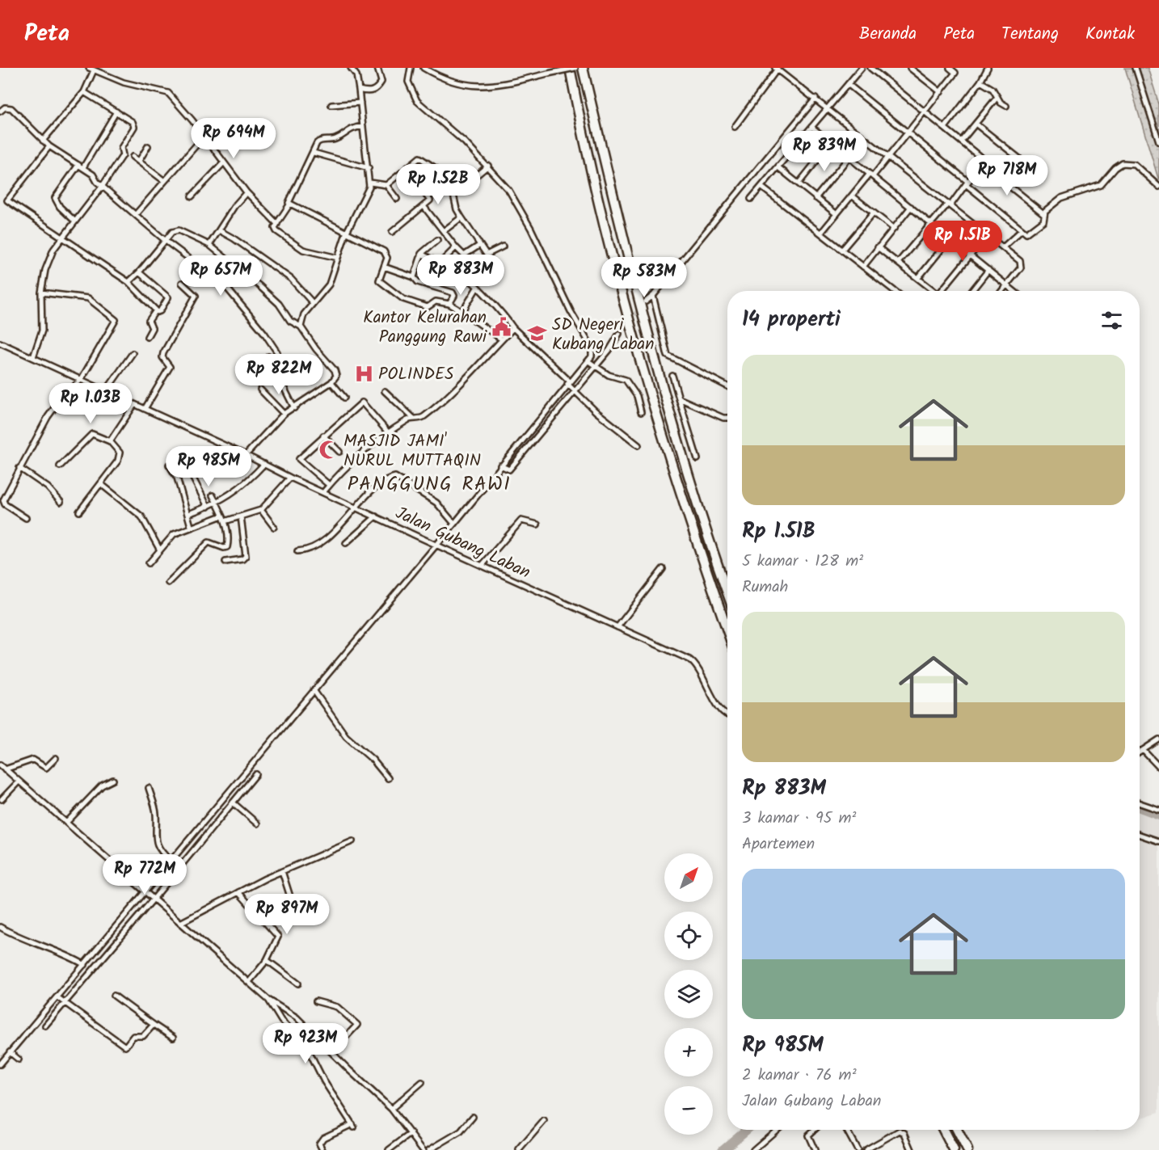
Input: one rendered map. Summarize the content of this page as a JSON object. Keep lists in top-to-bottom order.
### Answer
{
  "streets": {
    "street": ["Jalan Gubang Laban"]
  },
  "districts": ["PANGGUNG RAWI"],
  "places": {
    "public building": ["Kantor Kelurahan Panggung Rawi"],
    "school or university": ["SD Negeri Kubang Laban"],
    "hospital": ["POLINDES"],
    "mosque": ["MASJID JAMI' NURUL MUTTAQIN"]
  },
  "north": "top right",
  "page": {
    "header": "Peta",
    "nav": [
      "Beranda",
      "Peta",
      "Tentang",
      "Kontak"
    ],
    "price": [
      "Rp 694M",
      "Rp 839M",
      "Rp 718M",
      "Rp 1.52B",
      "Rp 1.51B",
      "Rp 883M",
      "Rp 657M",
      "Rp 583M",
      "Rp 822M",
      "Rp 1.03B",
      "Rp 985M",
      "Rp 772M",
      "Rp 897M",
      "Rp 923M"
    ],
    "heading": "14 properti",
    "list": [
      {
        "name": "Rp 1.51B",
        "note": "5 kamar · 128 m² · Rumah"
      },
      {
        "name": "Rp 883M",
        "note": "3 kamar · 95 m² · Apartemen"
      },
      {
        "name": "Rp 985M",
        "note": "2 kamar · 76 m² · Jalan Gubang Laban"
      }
    ],
    "map_buttons": ["+", "−"]
  }
}
